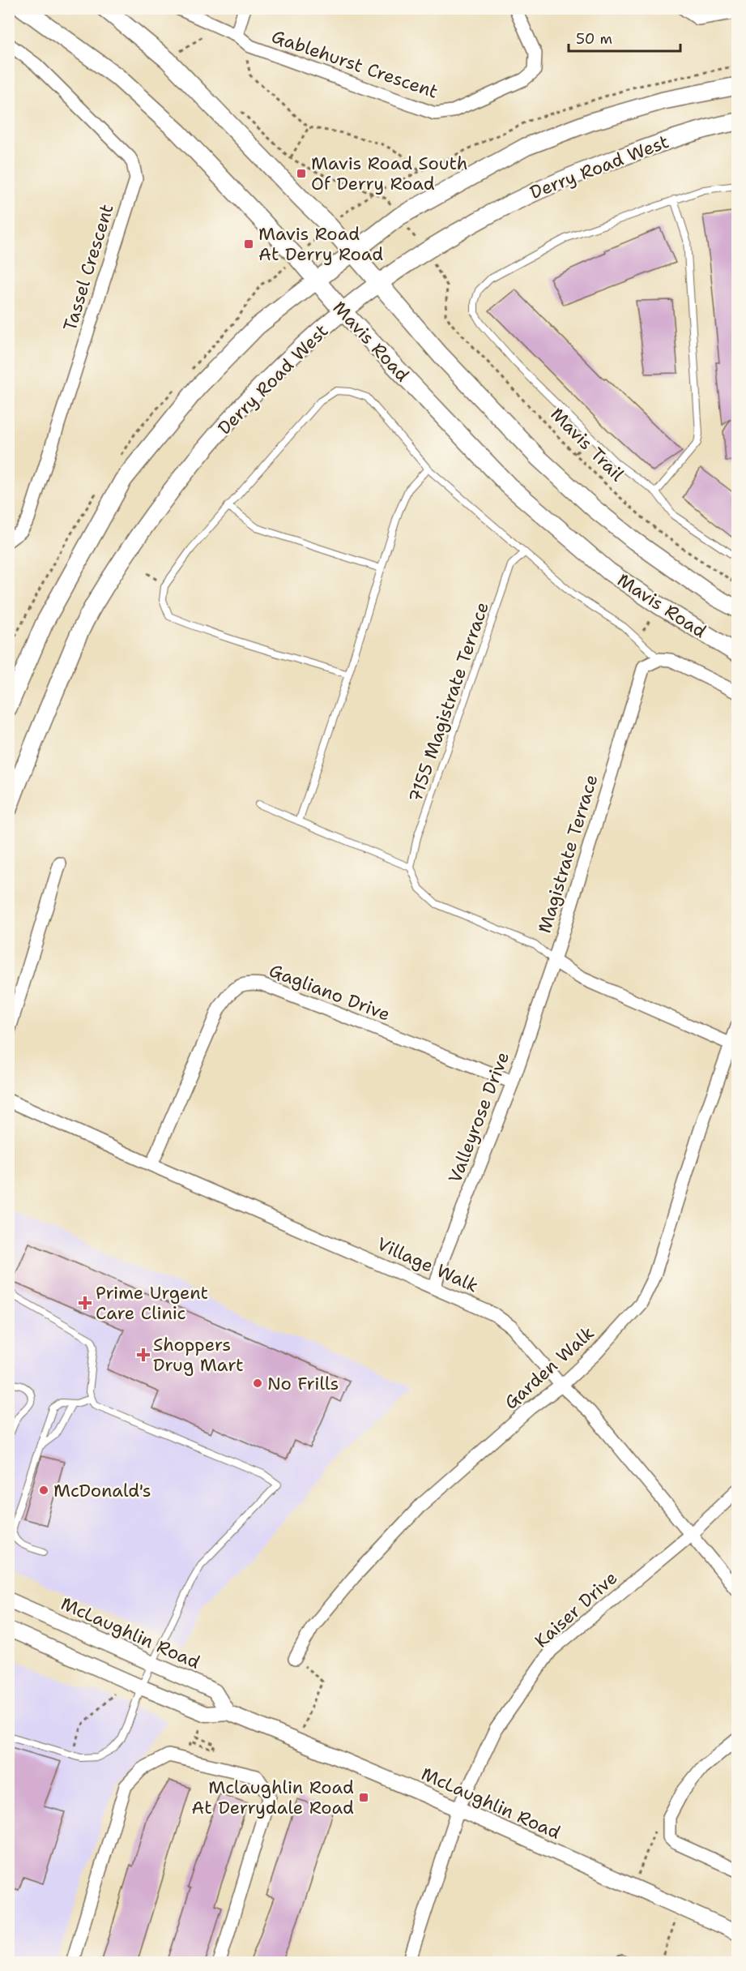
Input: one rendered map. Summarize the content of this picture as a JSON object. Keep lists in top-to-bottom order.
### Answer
{
  "streets": {
    "main road": ["Derry Road West", "Mavis Road"],
    "street": [
      "Gablehurst Crescent",
      "Tassel Crescent",
      "Magistrate Terrace",
      "Gagliano Drive",
      "Valleyrose Drive",
      "Village Walk",
      "Garden Walk",
      "Kaiser Drive",
      "McLaughlin Road"
    ],
    "lane": ["7155 Magistrate Terrace"],
    "path": ["Mavis Trail"]
  },
  "crossings": [
    ["Derry Road West", "Mavis Road"],
    ["Derry Road West", "Mavis Trail"],
    ["Magistrate Terrace", "Valleyrose Drive"],
    ["Magistrate Terrace", "Garden Walk"],
    ["Gagliano Drive", "Valleyrose Drive"],
    ["Gagliano Drive", "Village Walk"],
    ["Valleyrose Drive", "Village Walk"],
    ["Village Walk", "Garden Walk"],
    ["Village Walk", "Kaiser Drive"],
    ["Kaiser Drive", "McLaughlin Road"]
  ],
  "places": {
    "transit": ["Mavis Road South Of Derry Road", "Mavis Road At Derry Road", "Mclaughlin Road At Derrydale Road"],
    "health": ["Prime Urgent Care Clinic", "Shoppers Drug Mart"],
    "other": ["No Frills", "McDonald's"]
  },
  "scale_bar": "50 m"
}
